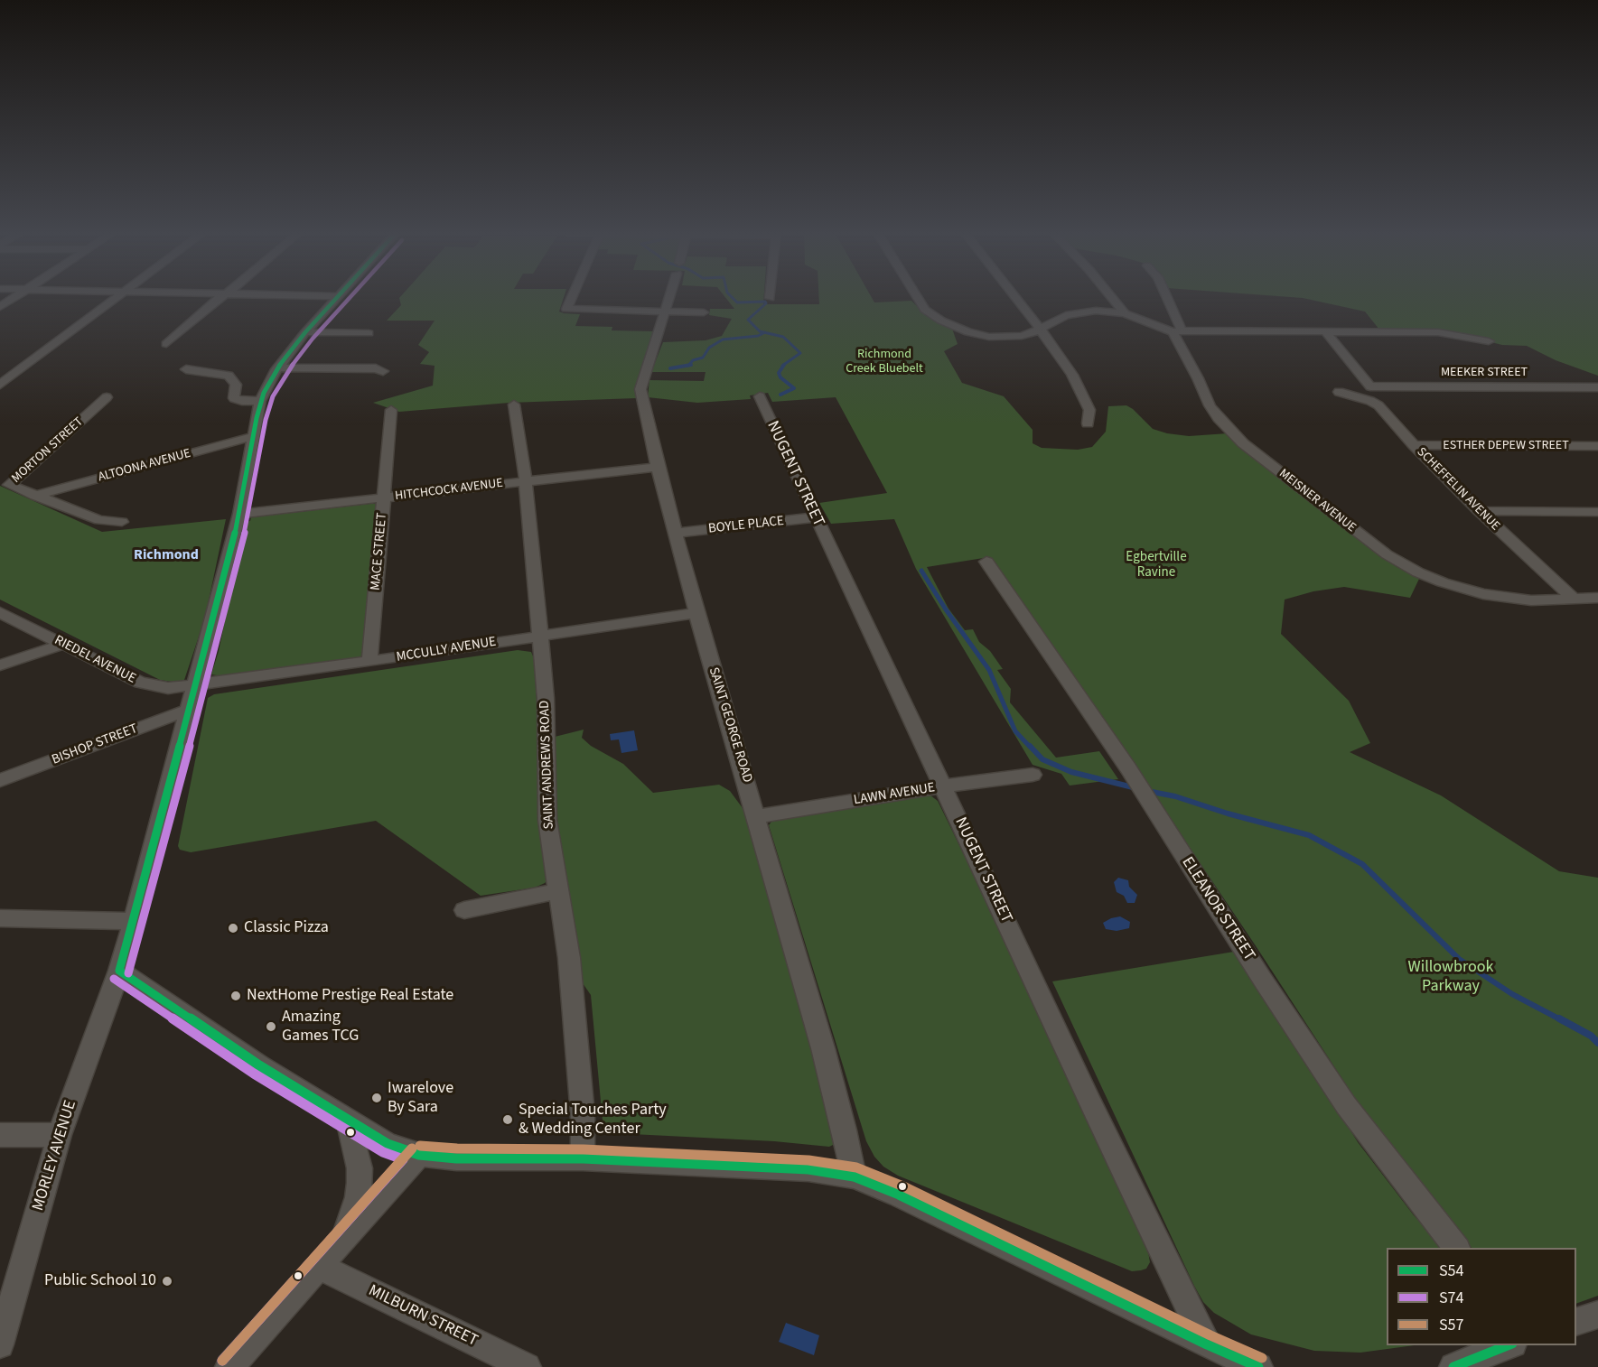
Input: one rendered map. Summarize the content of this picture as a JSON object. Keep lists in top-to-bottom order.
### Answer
{
  "streets": {
    "street": [
      "MEEKER STREET",
      "ESTHER DEPEW STREET",
      "MORTON STREET",
      "ALTOONA AVENUE",
      "NUGENT STREET",
      "SCHEFFELIN AVENUE",
      "HITCHCOCK AVENUE",
      "MEISNER AVENUE",
      "BOYLE PLACE",
      "MACE STREET",
      "MCCULLY AVENUE",
      "RIEDEL AVENUE",
      "SAINT GEORGE ROAD",
      "BISHOP STREET",
      "SAINT ANDREWS ROAD",
      "LAWN AVENUE",
      "ELEANOR STREET",
      "MORLEY AVENUE",
      "MILBURN STREET"
    ]
  },
  "crossings": [
    ["ESTHER DEPEW STREET", "SCHEFFELIN AVENUE"],
    ["MORTON STREET", "ALTOONA AVENUE"],
    ["ALTOONA AVENUE", "MORLEY AVENUE"],
    ["NUGENT STREET", "BOYLE PLACE"],
    ["NUGENT STREET", "LAWN AVENUE"],
    ["SCHEFFELIN AVENUE", "MEISNER AVENUE"],
    ["HITCHCOCK AVENUE", "MACE STREET"],
    ["HITCHCOCK AVENUE", "SAINT GEORGE ROAD"],
    ["HITCHCOCK AVENUE", "SAINT ANDREWS ROAD"],
    ["HITCHCOCK AVENUE", "MORLEY AVENUE"],
    ["BOYLE PLACE", "SAINT GEORGE ROAD"],
    ["MACE STREET", "MCCULLY AVENUE"],
    ["MCCULLY AVENUE", "RIEDEL AVENUE"],
    ["MCCULLY AVENUE", "SAINT GEORGE ROAD"],
    ["MCCULLY AVENUE", "SAINT ANDREWS ROAD"],
    ["MCCULLY AVENUE", "MORLEY AVENUE"],
    ["RIEDEL AVENUE", "MORLEY AVENUE"],
    ["SAINT GEORGE ROAD", "LAWN AVENUE"],
    ["BISHOP STREET", "MORLEY AVENUE"]
  ],
  "districts": ["Richmond"],
  "parks": ["Richmond Creek Bluebelt", "Egbertville Ravine", "Willowbrook Parkway"],
  "places": [
    "Classic Pizza",
    "NextHome Prestige Real Estate",
    "Amazing Games TCG",
    "Iwarelove By Sara",
    "Special Touches Party & Wedding Center",
    "Public School 10"
  ],
  "lines": ["transit line S54", "transit line S74", "transit line S57"],
  "legend": ["S54", "S74", "S57"]
}
